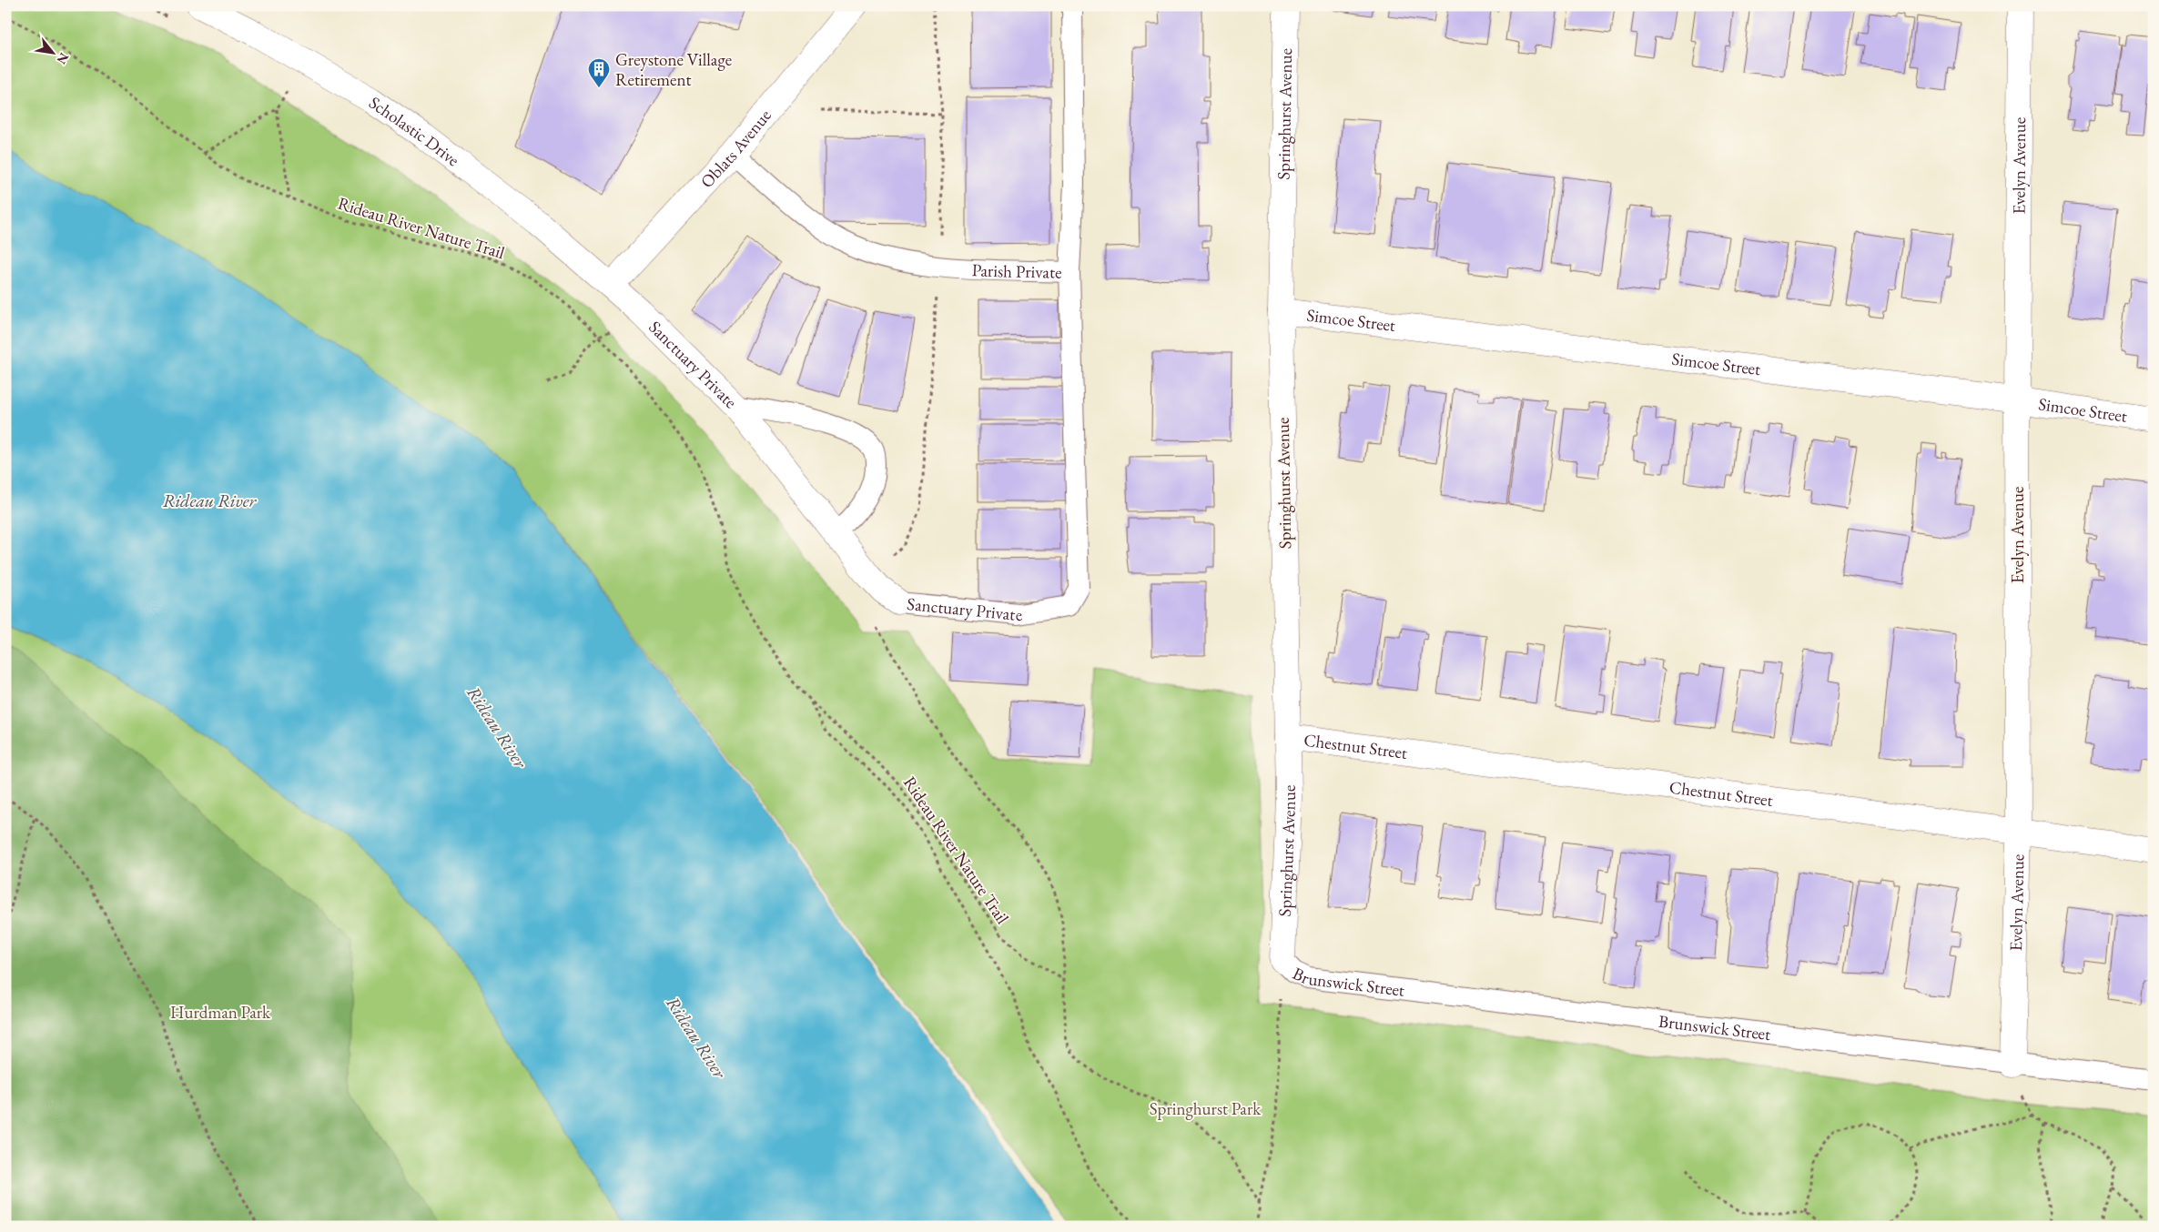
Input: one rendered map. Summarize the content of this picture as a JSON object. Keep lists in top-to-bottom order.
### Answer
{
  "streets": {
    "street": [
      "Springhurst Avenue",
      "Scholastic Drive",
      "Oblats Avenue",
      "Evelyn Avenue",
      "Simcoe Street",
      "Sanctuary Private",
      "Chestnut Street"
    ],
    "lane": ["Parish Private", "Brunswick Street"],
    "path": ["Rideau River Nature Trail"]
  },
  "crossings": [
    ["Springhurst Avenue", "Simcoe Street"],
    ["Springhurst Avenue", "Chestnut Street"],
    ["Springhurst Avenue", "Brunswick Street"],
    ["Scholastic Drive", "Oblats Avenue"],
    ["Scholastic Drive", "Sanctuary Private"],
    ["Oblats Avenue", "Parish Private"],
    ["Oblats Avenue", "Sanctuary Private"],
    ["Evelyn Avenue", "Simcoe Street"],
    ["Evelyn Avenue", "Chestnut Street"],
    ["Evelyn Avenue", "Brunswick Street"],
    ["Parish Private", "Sanctuary Private"]
  ],
  "water": ["Rideau River"],
  "parks": ["Hurdman Park", "Springhurst Park"],
  "places": {
    "building": ["Greystone Village Retirement"]
  },
  "north": "bottom right"
}
